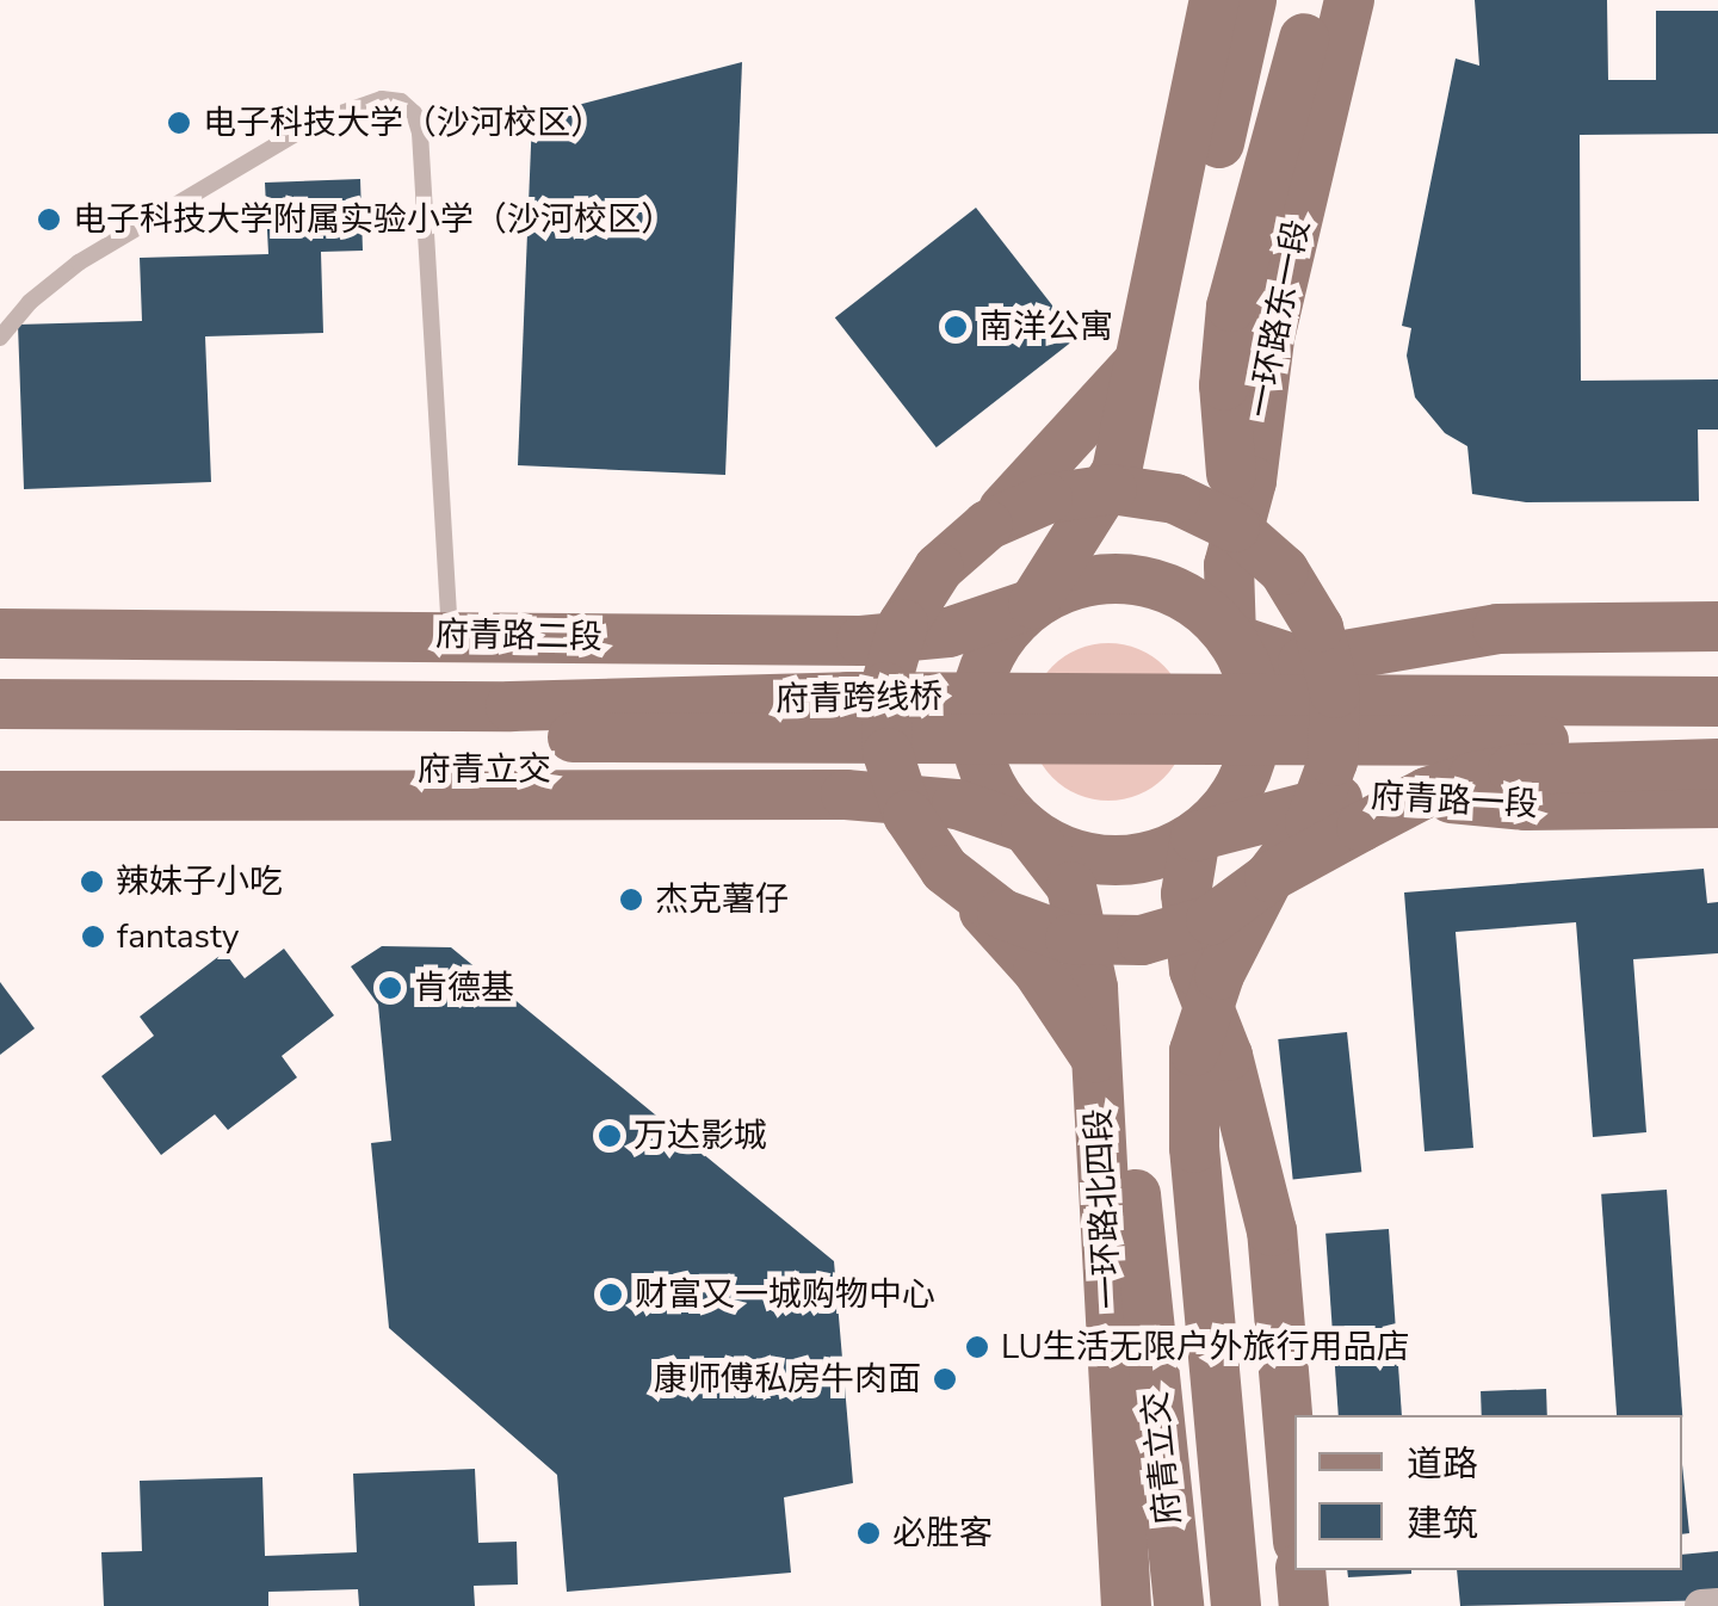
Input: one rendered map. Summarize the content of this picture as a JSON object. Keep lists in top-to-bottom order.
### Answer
{
  "streets": {
    "main road": [
      "一环路东一段",
      "府青路二段",
      "府青跨线桥",
      "府青立交",
      "府青路一段",
      "一环路北四段"
    ]
  },
  "crossings": [
    ["一环路东一段", "府青路二段"],
    ["一环路东一段", "府青路一段"],
    ["一环路东一段", "一环路北四段"],
    ["府青路二段", "府青路一段"],
    ["府青路二段", "一环路北四段"],
    ["府青路一段", "一环路北四段"]
  ],
  "places": [
    "电子科技大学（沙河校区）",
    "电子科技大学附属实验小学（沙河校区）",
    "南洋公寓",
    "辣妹子小吃",
    "杰克薯仔",
    "fantasty",
    "肯德基",
    "万达影城",
    "财富又一城购物中心",
    "LU生活无限户外旅行用品店",
    "康师傅私房牛肉面",
    "必胜客"
  ],
  "legend": ["道路", "建筑"]
}
